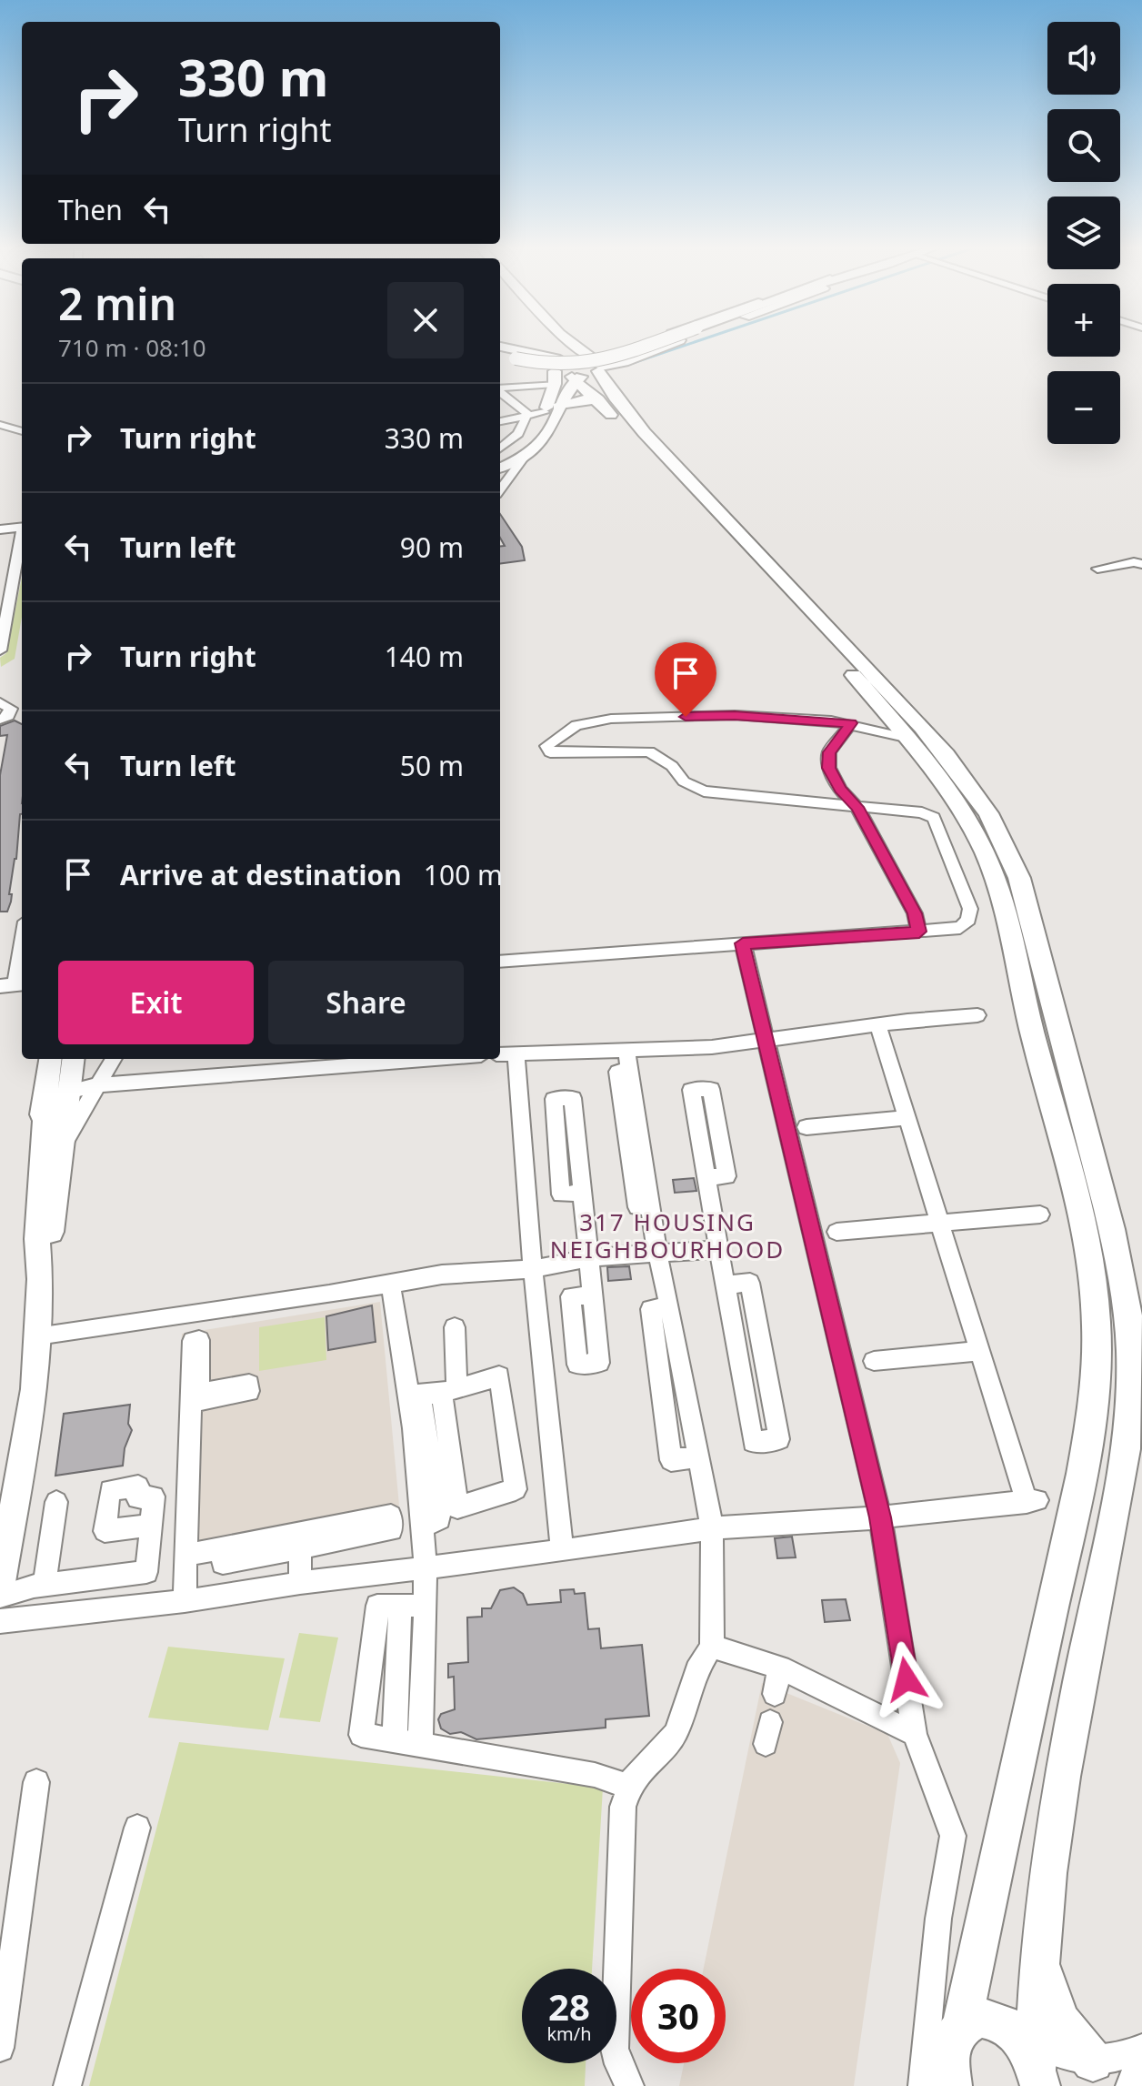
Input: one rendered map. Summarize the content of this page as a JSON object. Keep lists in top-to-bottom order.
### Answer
{
  "districts": ["317 HOUSING NEIGHBOURHOOD"],
  "page": {
    "map_buttons": ["+", "−"],
    "turn": ["330 m", "Turn right"],
    "then": "Then",
    "heading": ["2 min", "710 m · 08:10"],
    "list": [
      {
        "name": "Turn right",
        "value": "330 m"
      },
      {
        "name": "Turn left",
        "value": "90 m"
      },
      {
        "name": "Turn right",
        "value": "140 m"
      },
      {
        "name": "Turn left",
        "value": "50 m"
      },
      {
        "name": "Arrive at destination",
        "value": "100 m"
      }
    ],
    "buttons": ["Exit", "Share"],
    "speed": "28 km/h",
    "limit": "30"
  }
}
